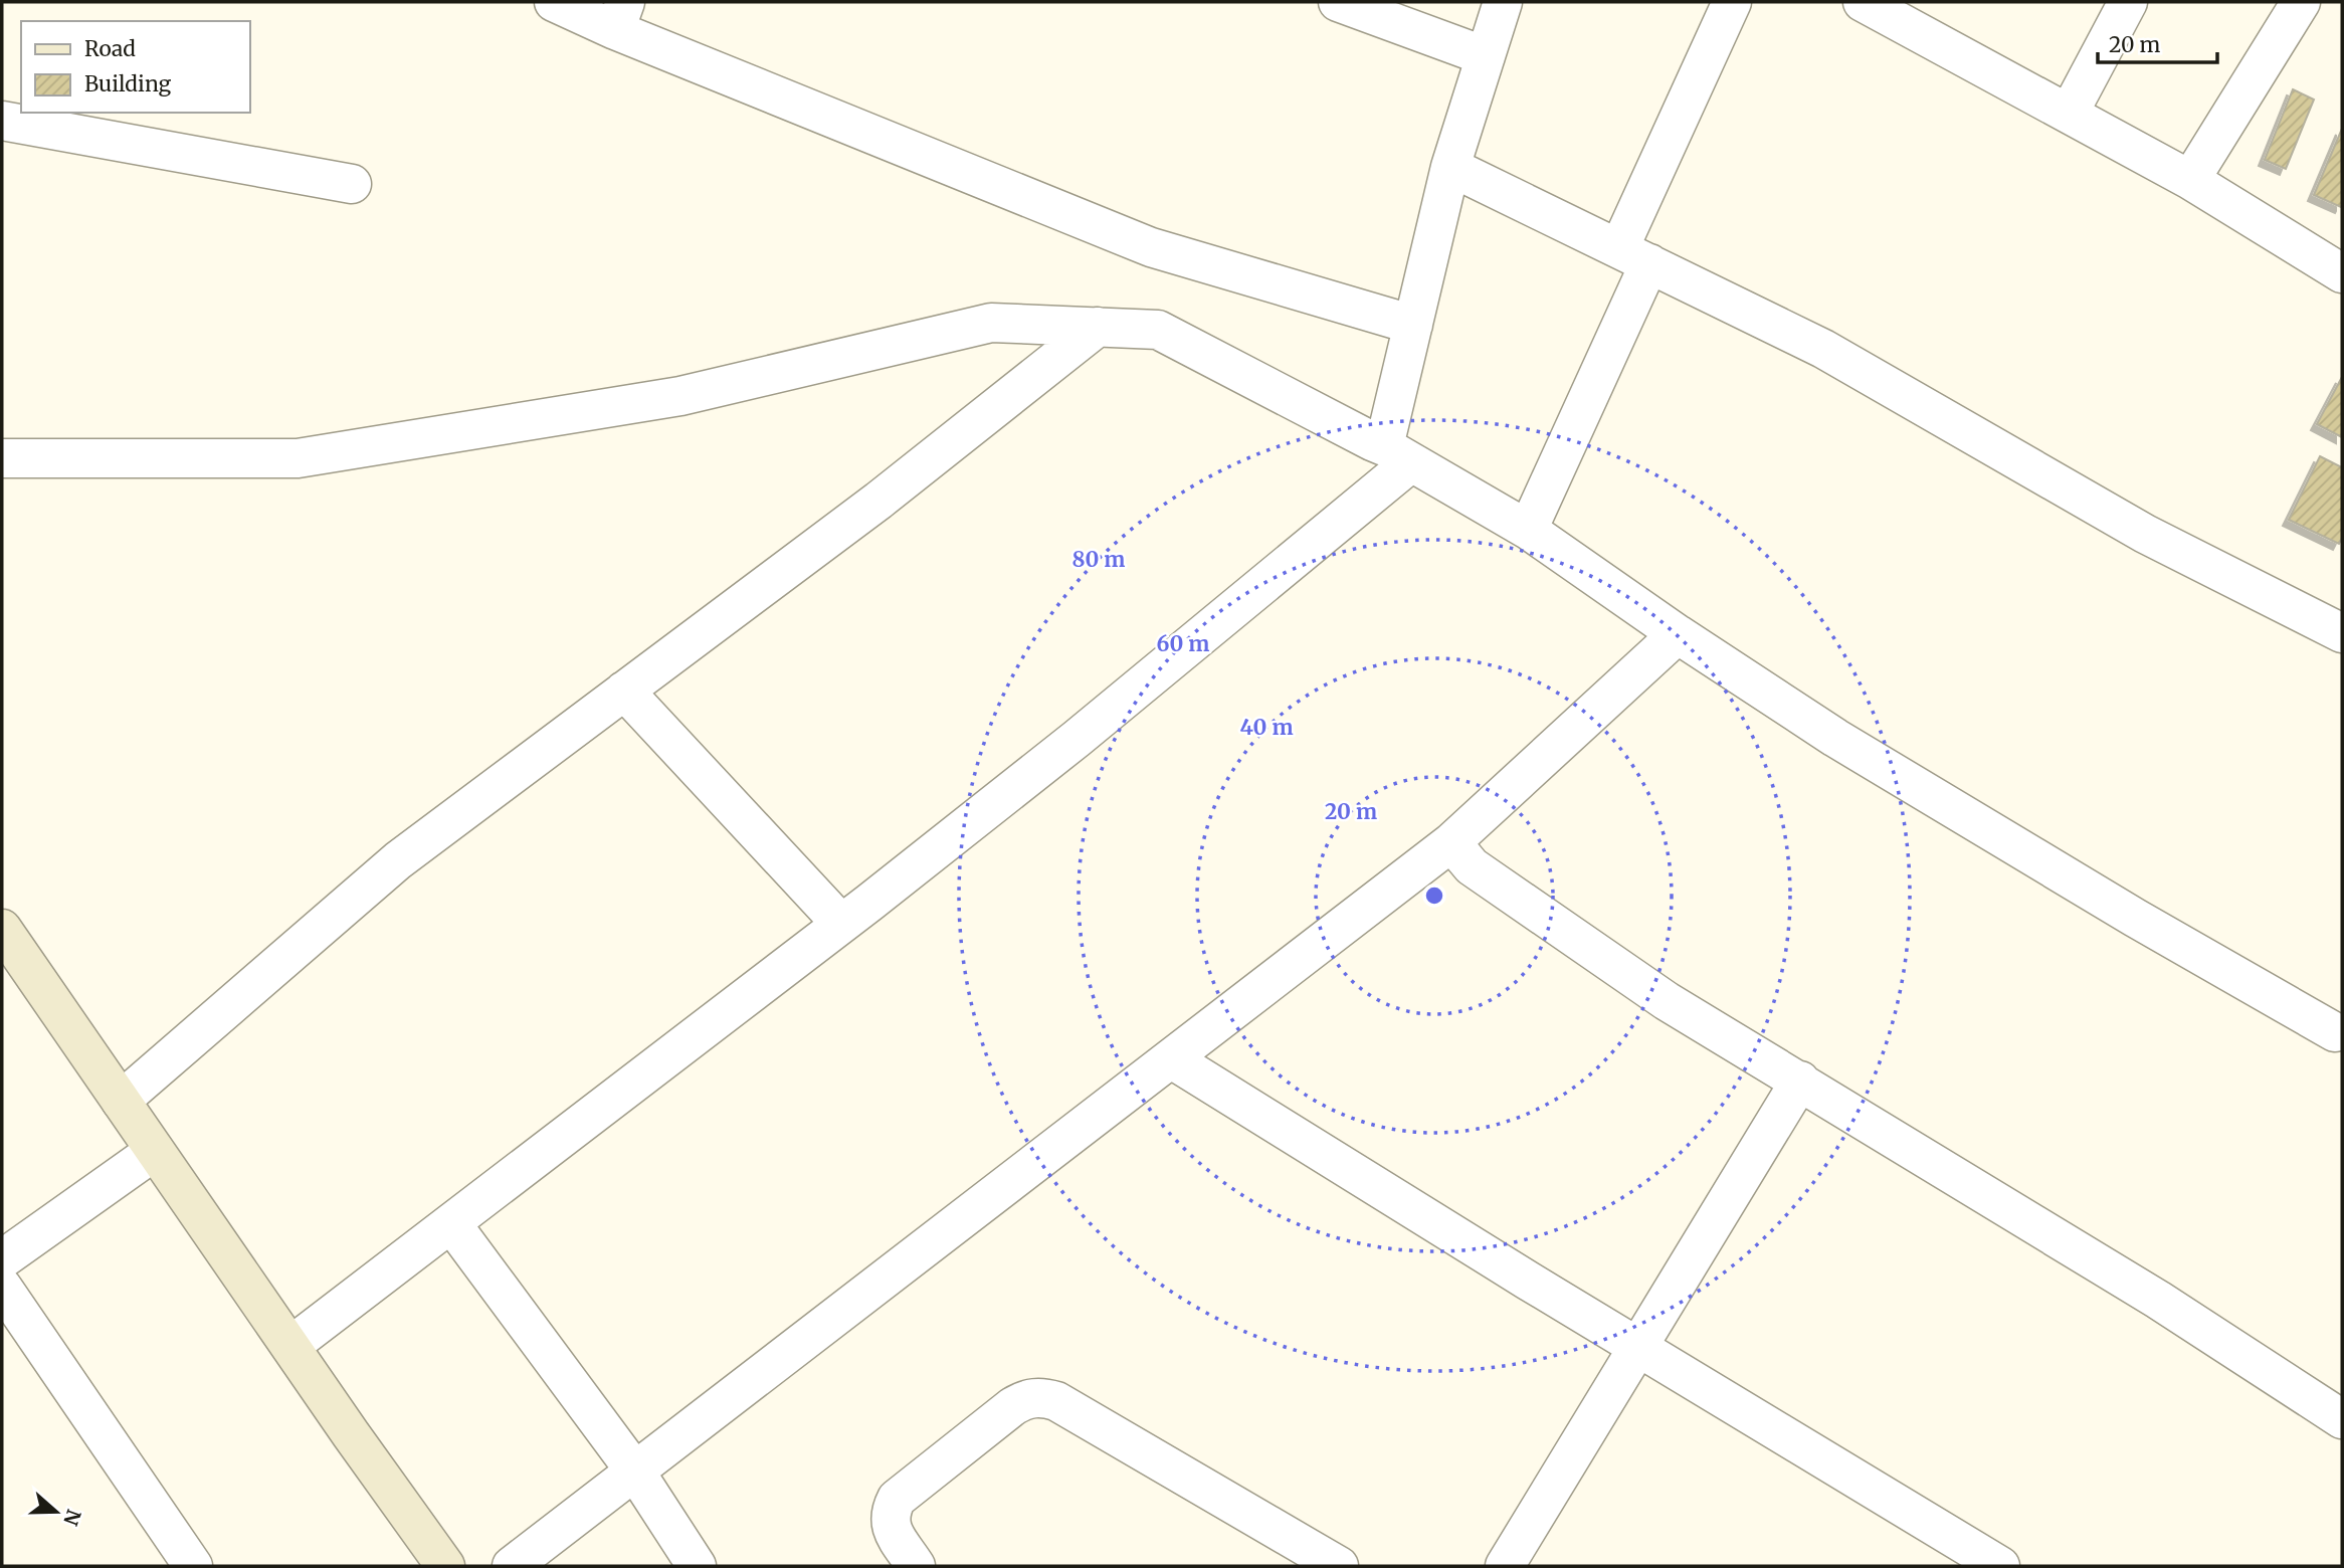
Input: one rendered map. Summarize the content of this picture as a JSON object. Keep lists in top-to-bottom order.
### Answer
{
  "legend": ["Road", "Building"],
  "scale_bar": "20 m",
  "north": "right",
  "rings": [
    "80 m",
    "60 m",
    "40 m",
    "20 m"
  ]
}
